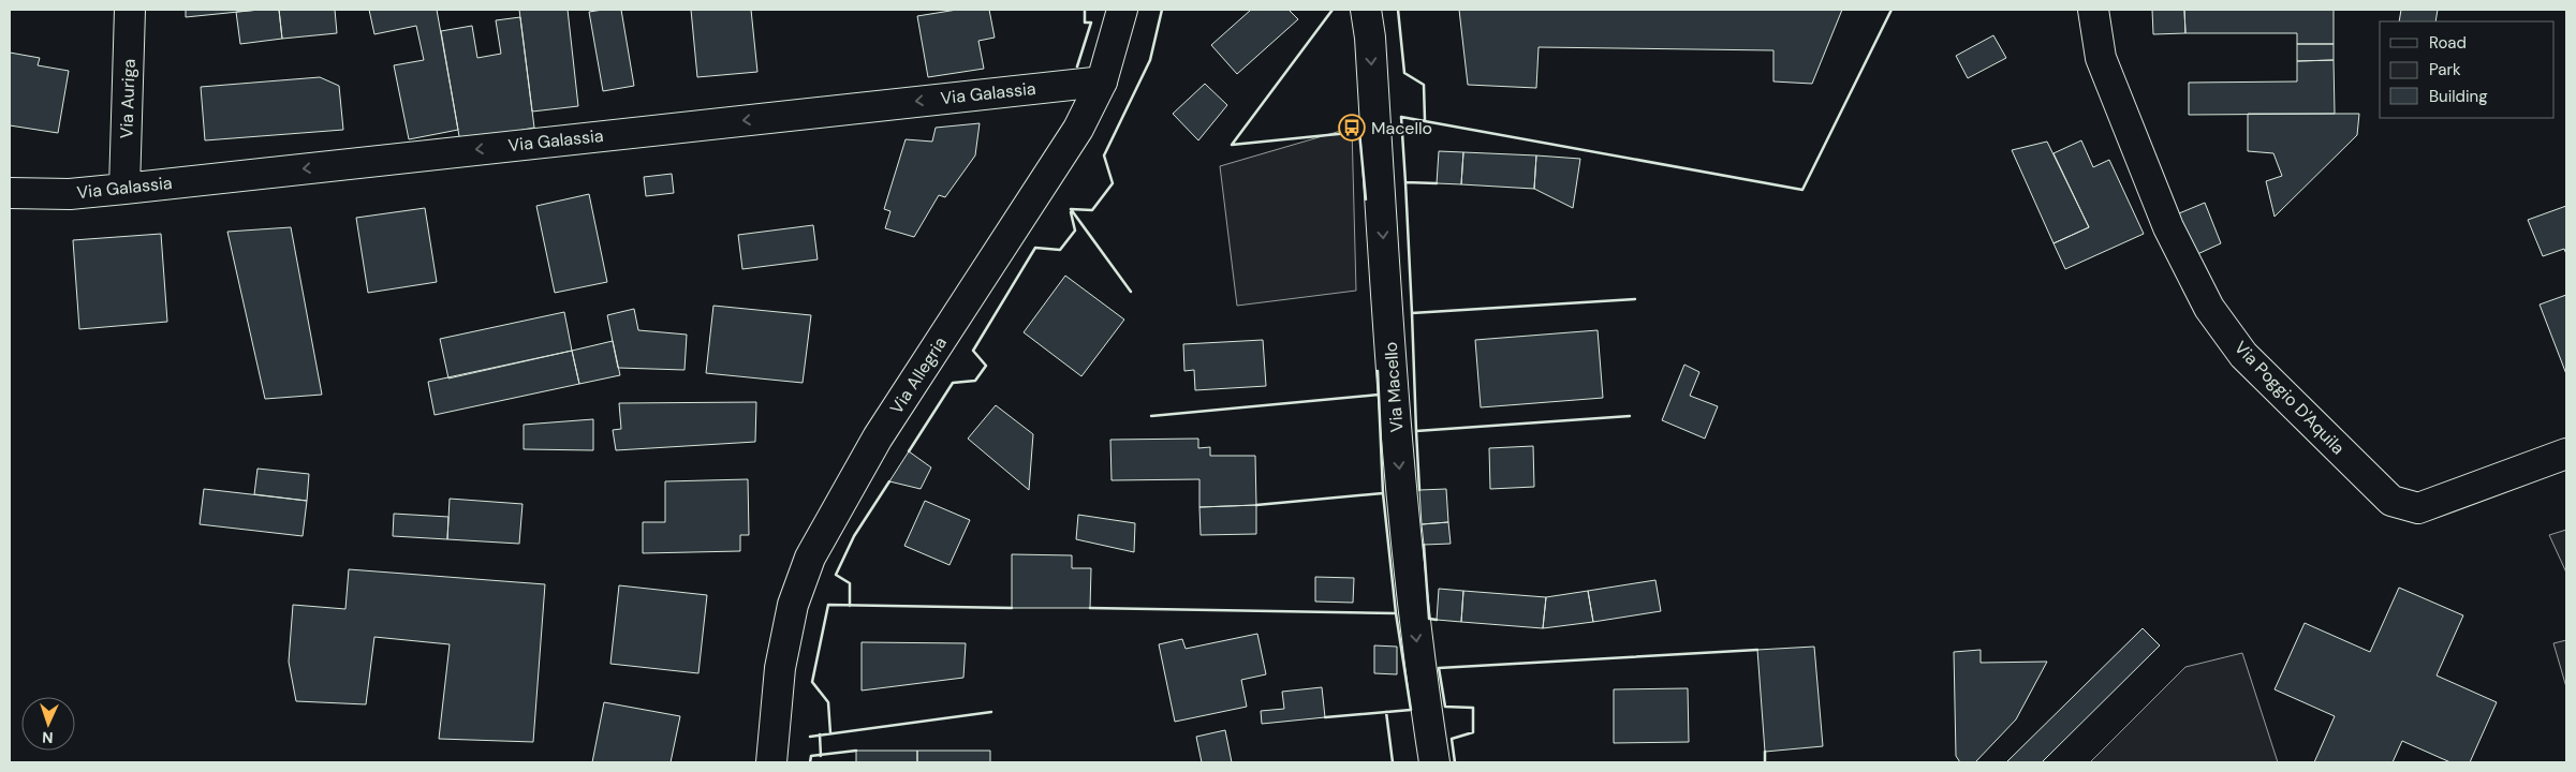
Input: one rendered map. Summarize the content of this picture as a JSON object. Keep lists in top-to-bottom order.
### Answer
{
  "streets": {
    "street": [
      "Via Galassia",
      "Via Auriga",
      "Via Allegria",
      "Via Macello",
      "Via Poggio D'Aquila"
    ]
  },
  "crossings": [
    ["Via Galassia", "Via Auriga"],
    ["Via Galassia", "Via Allegria"]
  ],
  "one_way": ["Via Galassia", "Via Macello"],
  "places": {
    "bus stop": ["Macello"]
  },
  "legend": ["Road", "Park", "Building"],
  "north": "bottom"
}
